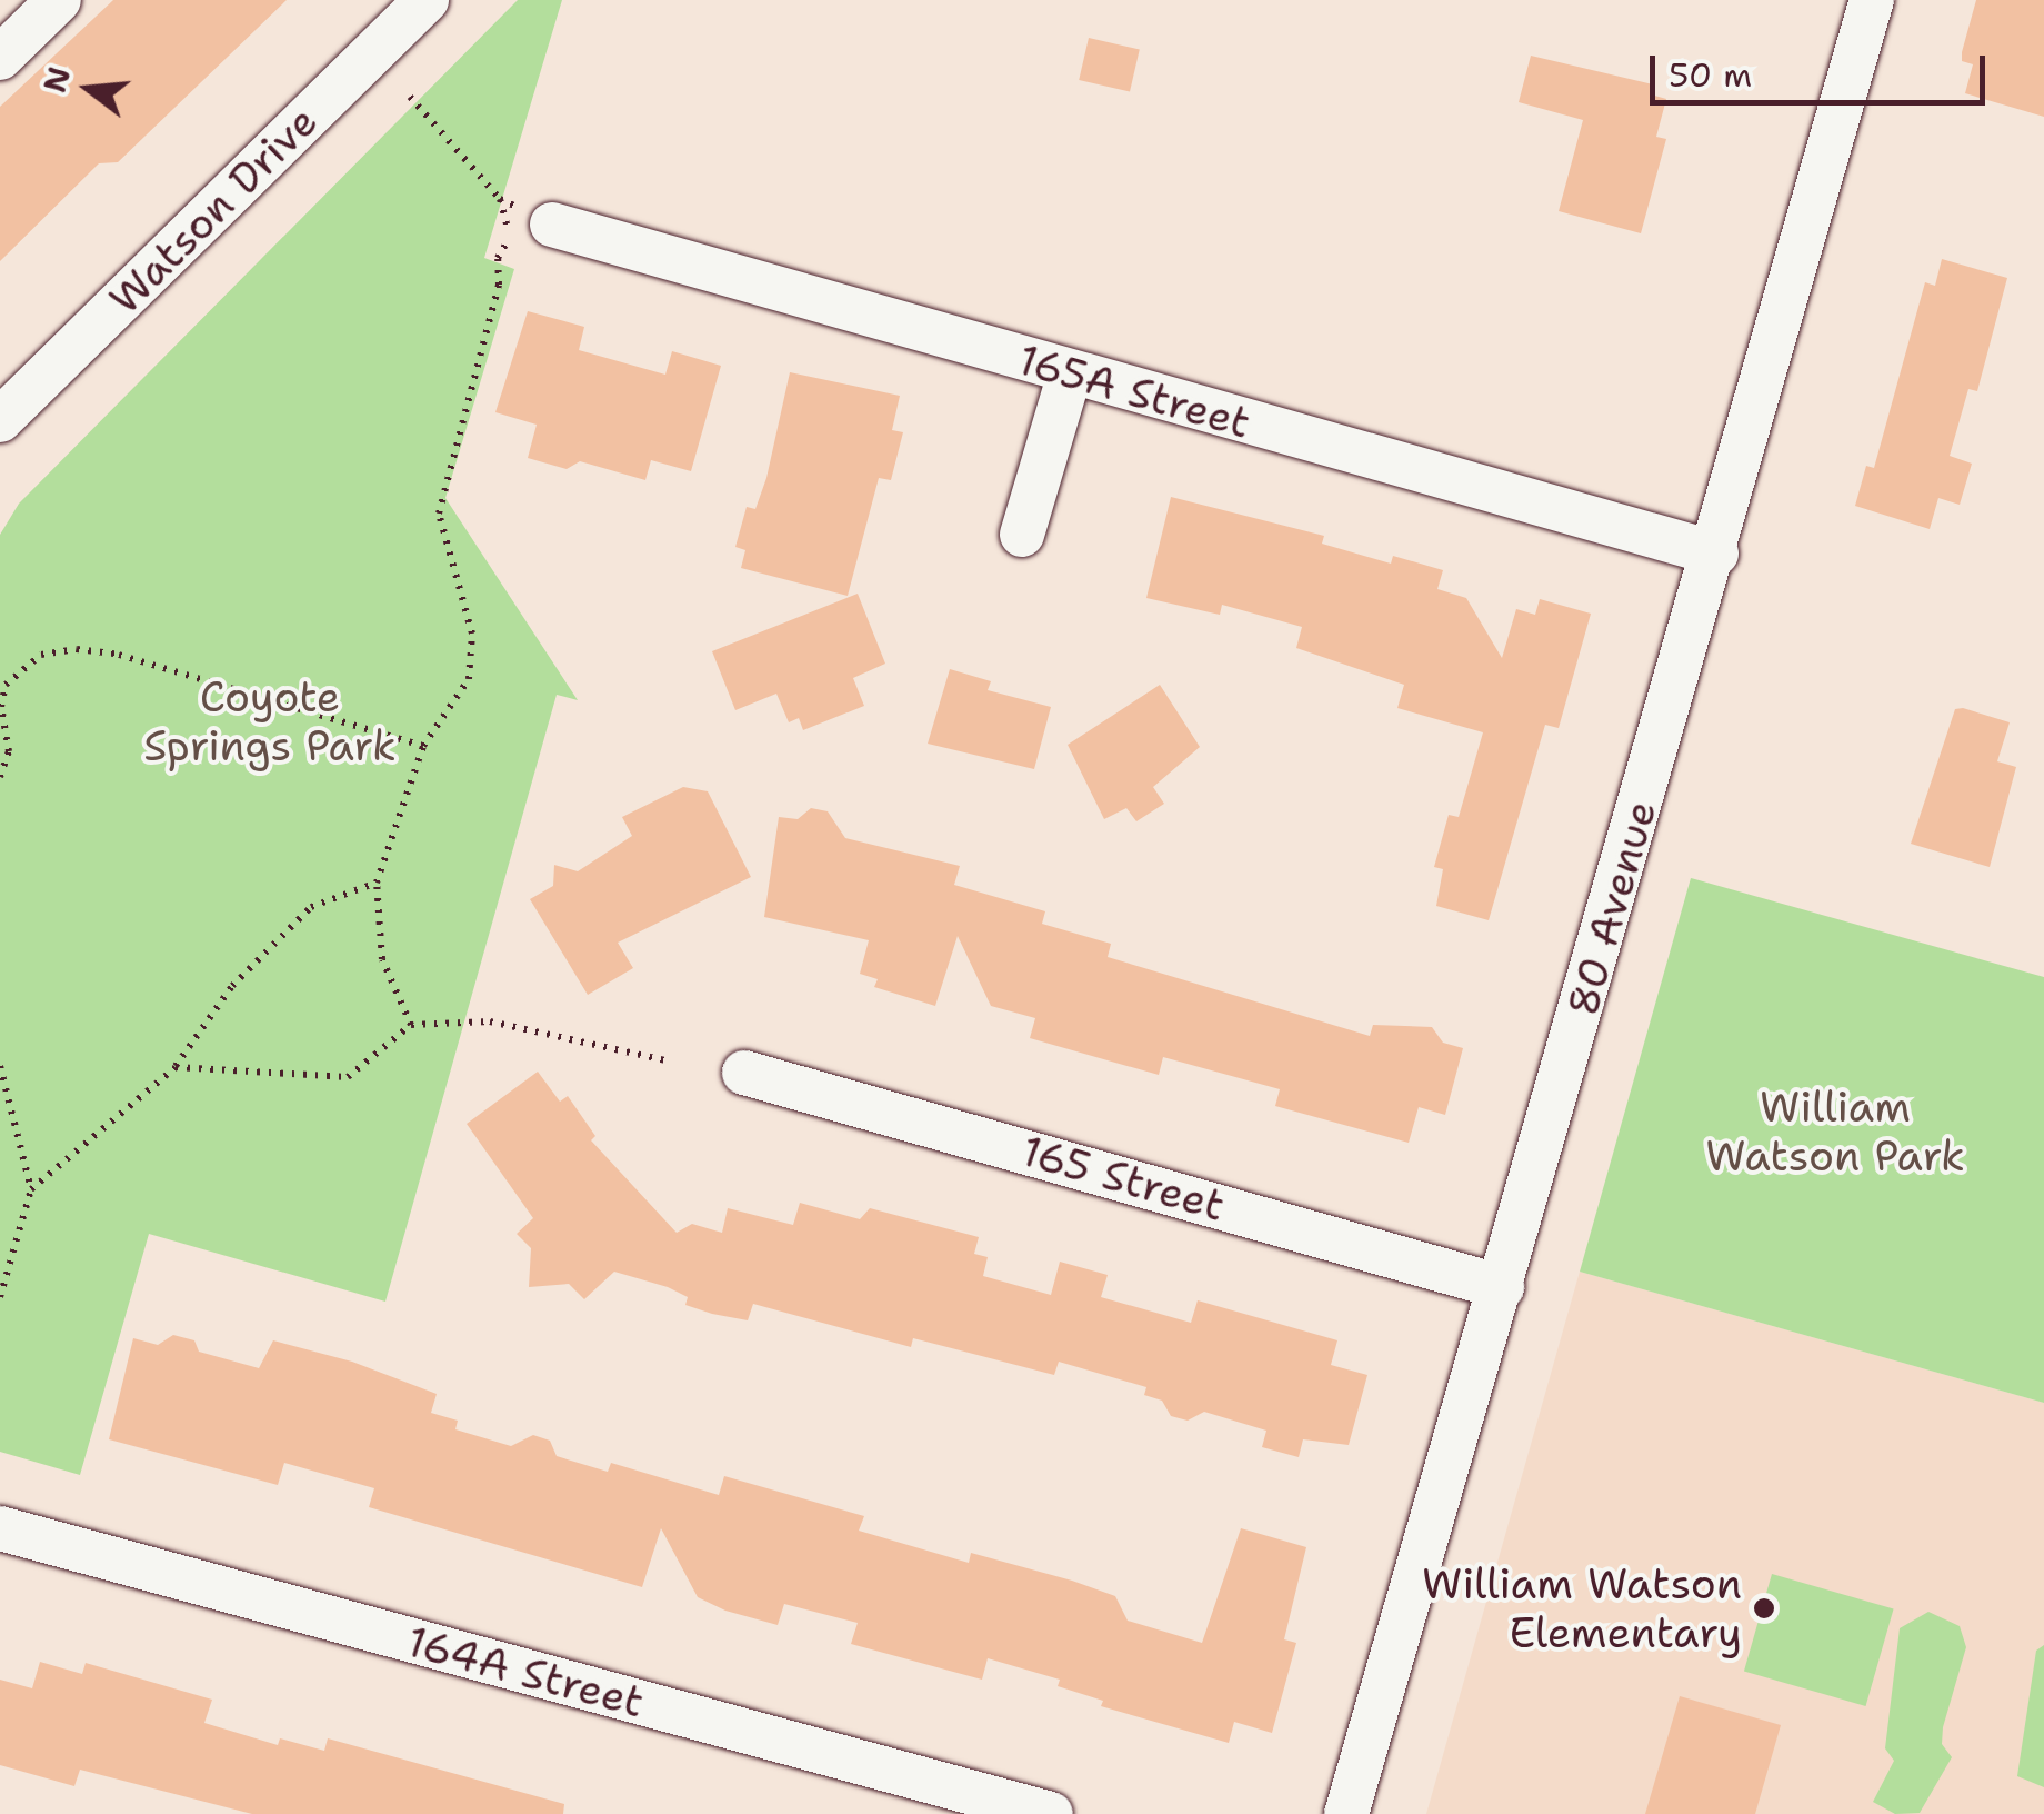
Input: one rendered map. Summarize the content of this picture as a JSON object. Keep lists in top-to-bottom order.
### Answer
{
  "streets": {
    "street": [
      "Watson Drive",
      "165A Street",
      "80 Avenue",
      "165 Street",
      "164A Street"
    ]
  },
  "crossings": [
    ["165A Street", "80 Avenue"],
    ["80 Avenue", "165 Street"]
  ],
  "parks": ["Coyote Springs Park", "William Watson Park"],
  "places": ["William Watson Elementary"],
  "scale_bar": "50 m",
  "north": "left"
}
